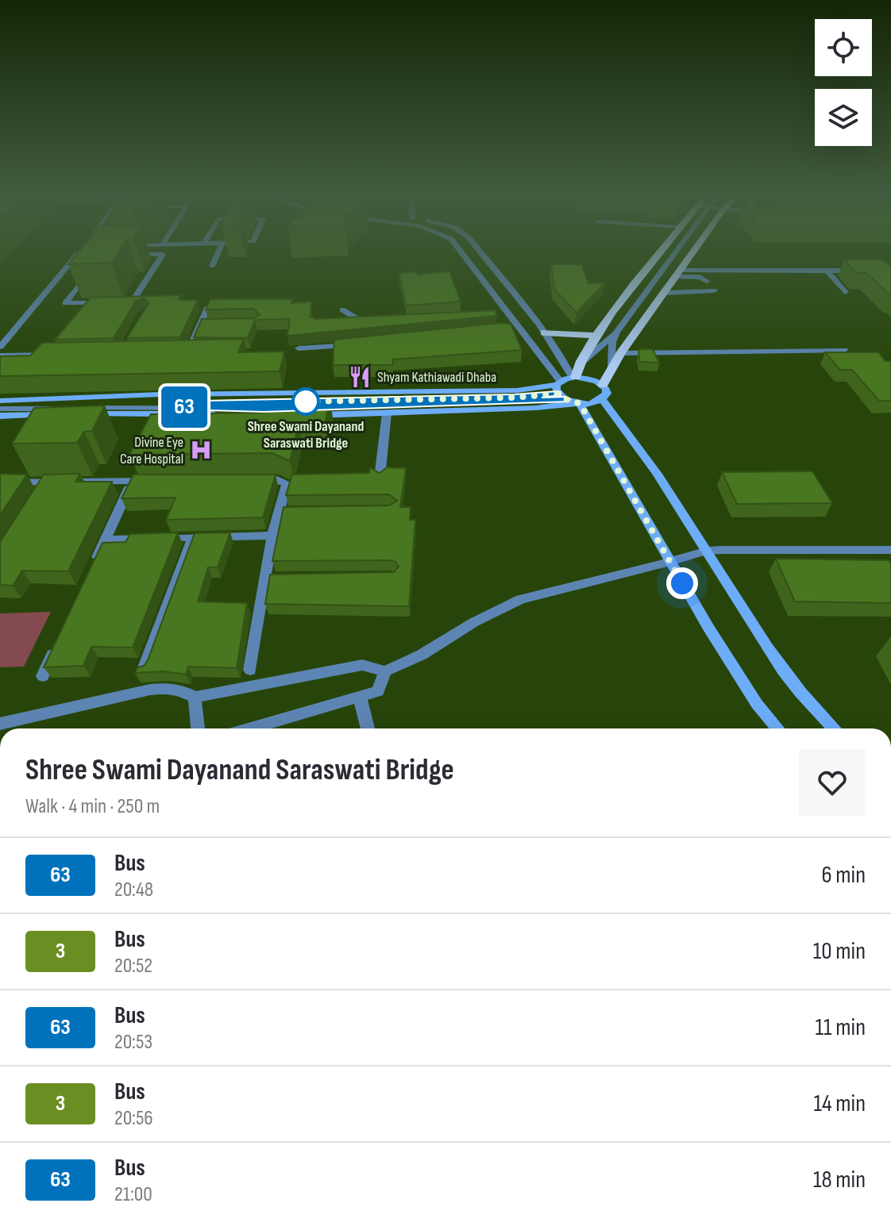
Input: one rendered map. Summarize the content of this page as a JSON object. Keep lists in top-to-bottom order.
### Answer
{
  "places": {
    "restaurant": ["Shyam Kathiawadi Dhaba"],
    "other": ["Shree Swami Dayanand Saraswati Bridge"],
    "hospital": ["Divine Eye Care Hospital"]
  },
  "lines": ["bus line 63"],
  "page": {
    "on_map": "63",
    "heading": ["Shree Swami Dayanand Saraswati Bridge", "Walk · 4 min · 250 m"],
    "list": [
      {
        "mark": "63",
        "name": "Bus",
        "note": "20:48",
        "value": "6 min"
      },
      {
        "mark": "3",
        "name": "Bus",
        "note": "20:52",
        "value": "10 min"
      },
      {
        "mark": "63",
        "name": "Bus",
        "note": "20:53",
        "value": "11 min"
      },
      {
        "mark": "3",
        "name": "Bus",
        "note": "20:56",
        "value": "14 min"
      },
      {
        "mark": "63",
        "name": "Bus",
        "note": "21:00",
        "value": "18 min"
      }
    ]
  }
}
